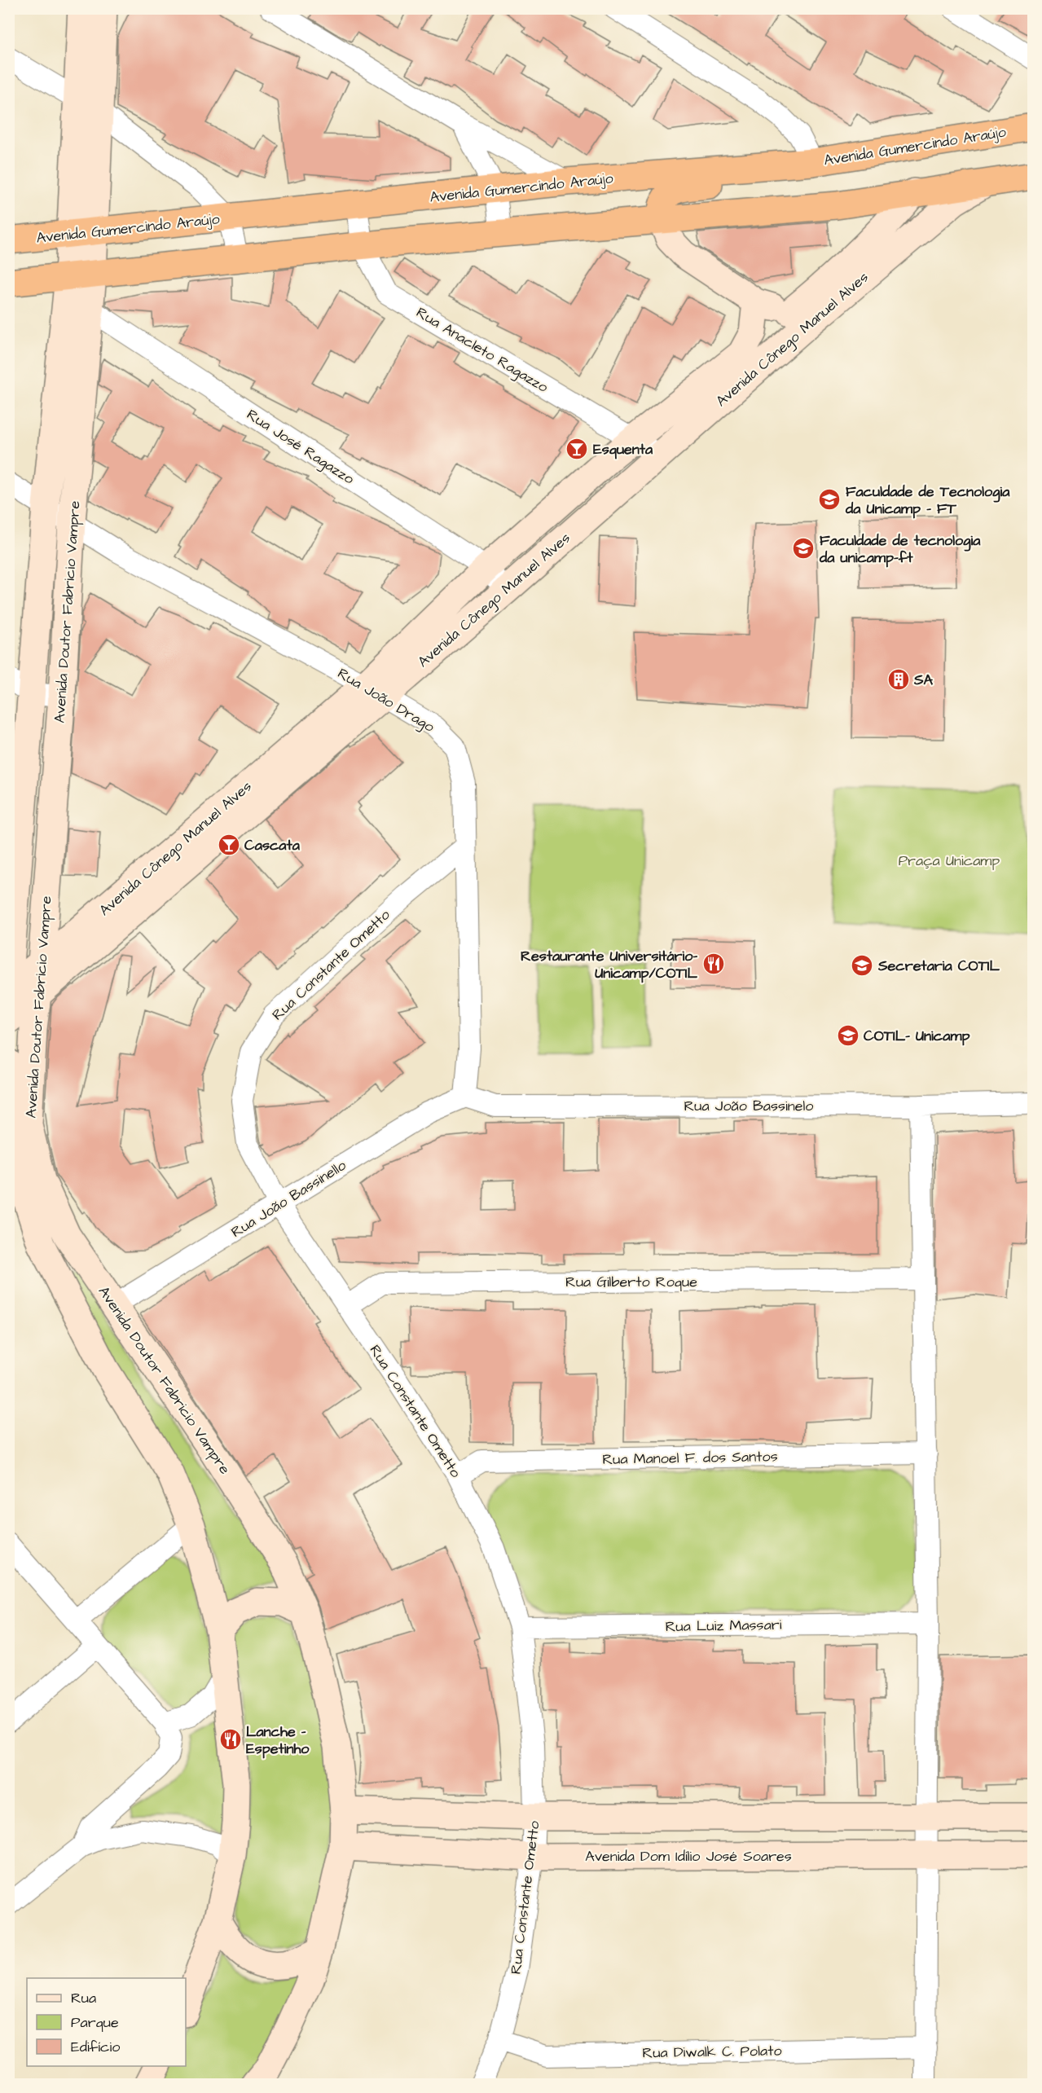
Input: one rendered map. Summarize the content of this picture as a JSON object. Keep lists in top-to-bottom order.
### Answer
{
  "streets": {
    "highway": ["Avenida Gumercindo Araújo"],
    "main road": ["Avenida Cônego Manuel Alves", "Avenida Doutor Fabricio Vampre", "Avenida Dom Idílio José Soares"],
    "street": [
      "Rua Anacleto Ragazzo",
      "Rua José Ragazzo",
      "Rua João Drago",
      "Rua Constante Ometto",
      "Rua João Bassinelo",
      "Rua João Bassinello",
      "Rua Gilberto Roque",
      "Rua Manoel F. dos Santos",
      "Rua Luiz Massari",
      "Rua Diwalk C. Polato"
    ]
  },
  "crossings": [
    ["Avenida Gumercindo Araújo", "Rua Anacleto Ragazzo"],
    ["Avenida Gumercindo Araújo", "Avenida Doutor Fabricio Vampre"],
    ["Avenida Cônego Manuel Alves", "Rua Anacleto Ragazzo"],
    ["Avenida Cônego Manuel Alves", "Rua José Ragazzo"],
    ["Avenida Cônego Manuel Alves", "Avenida Doutor Fabricio Vampre"],
    ["Avenida Cônego Manuel Alves", "Rua João Drago"],
    ["Rua José Ragazzo", "Avenida Doutor Fabricio Vampre"],
    ["Avenida Doutor Fabricio Vampre", "Rua João Drago"],
    ["Avenida Doutor Fabricio Vampre", "Rua João Bassinello"],
    ["Avenida Doutor Fabricio Vampre", "Avenida Dom Idílio José Soares"],
    ["Rua João Drago", "Rua Constante Ometto"],
    ["Rua João Drago", "Rua João Bassinelo"],
    ["Rua João Drago", "Rua João Bassinello"],
    ["Rua Constante Ometto", "Rua João Bassinello"],
    ["Rua Constante Ometto", "Rua Gilberto Roque"],
    ["Rua Constante Ometto", "Rua Manoel F. dos Santos"],
    ["Rua Constante Ometto", "Rua Luiz Massari"],
    ["Rua Constante Ometto", "Avenida Dom Idílio José Soares"],
    ["Rua Constante Ometto", "Rua Diwalk C. Polato"],
    ["Rua João Bassinelo", "Rua João Bassinello"]
  ],
  "parks": ["Praça Unicamp"],
  "places": {
    "bar": ["Esquenta", "Cascata"],
    "school or university": [
      "Faculdade de Tecnologia da Unicamp - FT",
      "Faculdade de tecnologia da unicamp-ft",
      "Secretaria COTIL",
      "COTIL- Unicamp"
    ],
    "building": ["SA"],
    "restaurant": ["Restaurante Universitário- Unicamp/COTIL", "Lanche - Espetinho"]
  },
  "legend": ["Rua", "Parque", "Edifício"]
}
